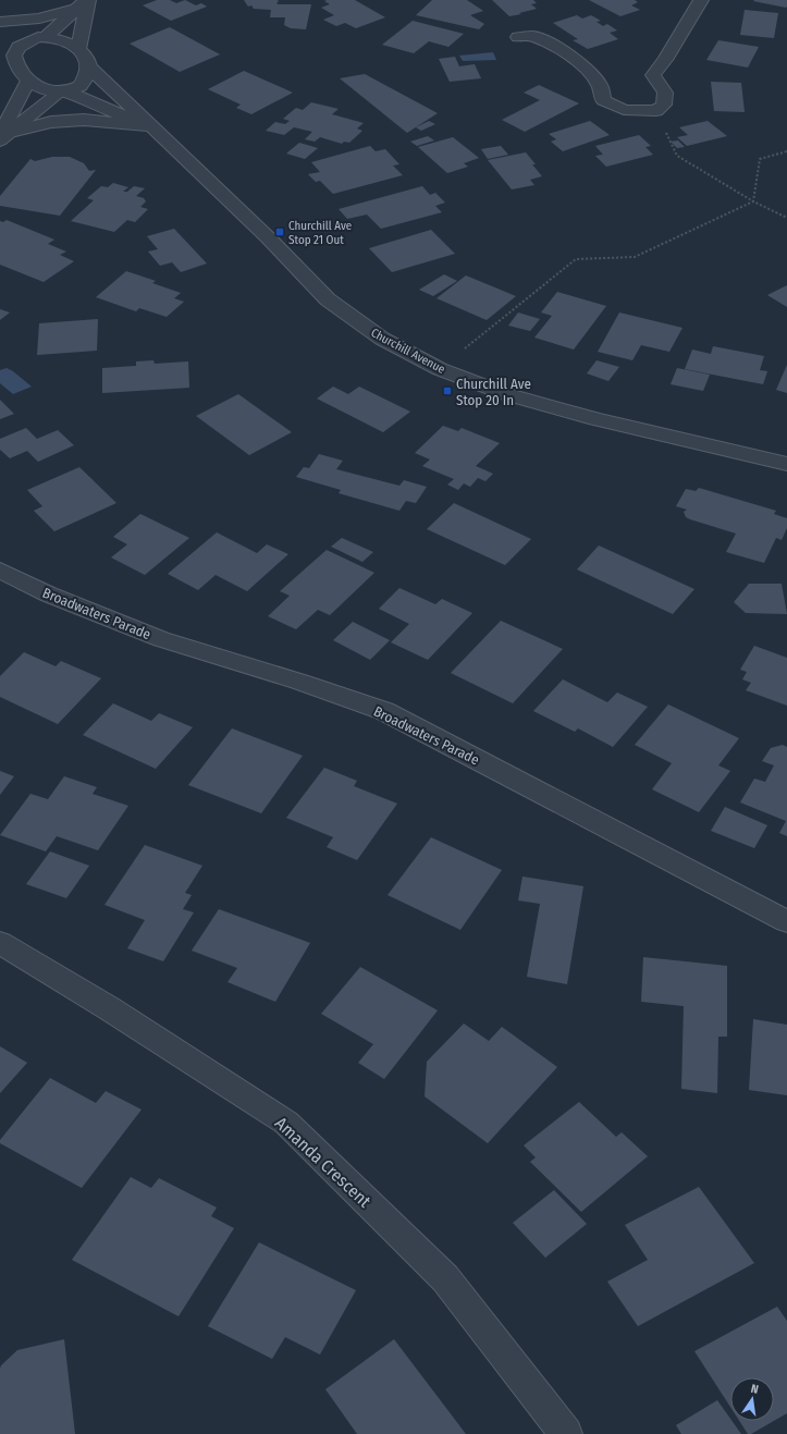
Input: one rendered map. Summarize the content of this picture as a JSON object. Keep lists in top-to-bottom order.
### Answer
{
  "streets": {
    "street": ["Churchill Avenue", "Broadwaters Parade", "Amanda Crescent"]
  },
  "places": {
    "transit": ["Churchill Ave Stop 21 Out", "Churchill Ave Stop 20 In"]
  },
  "north": "top"
}
